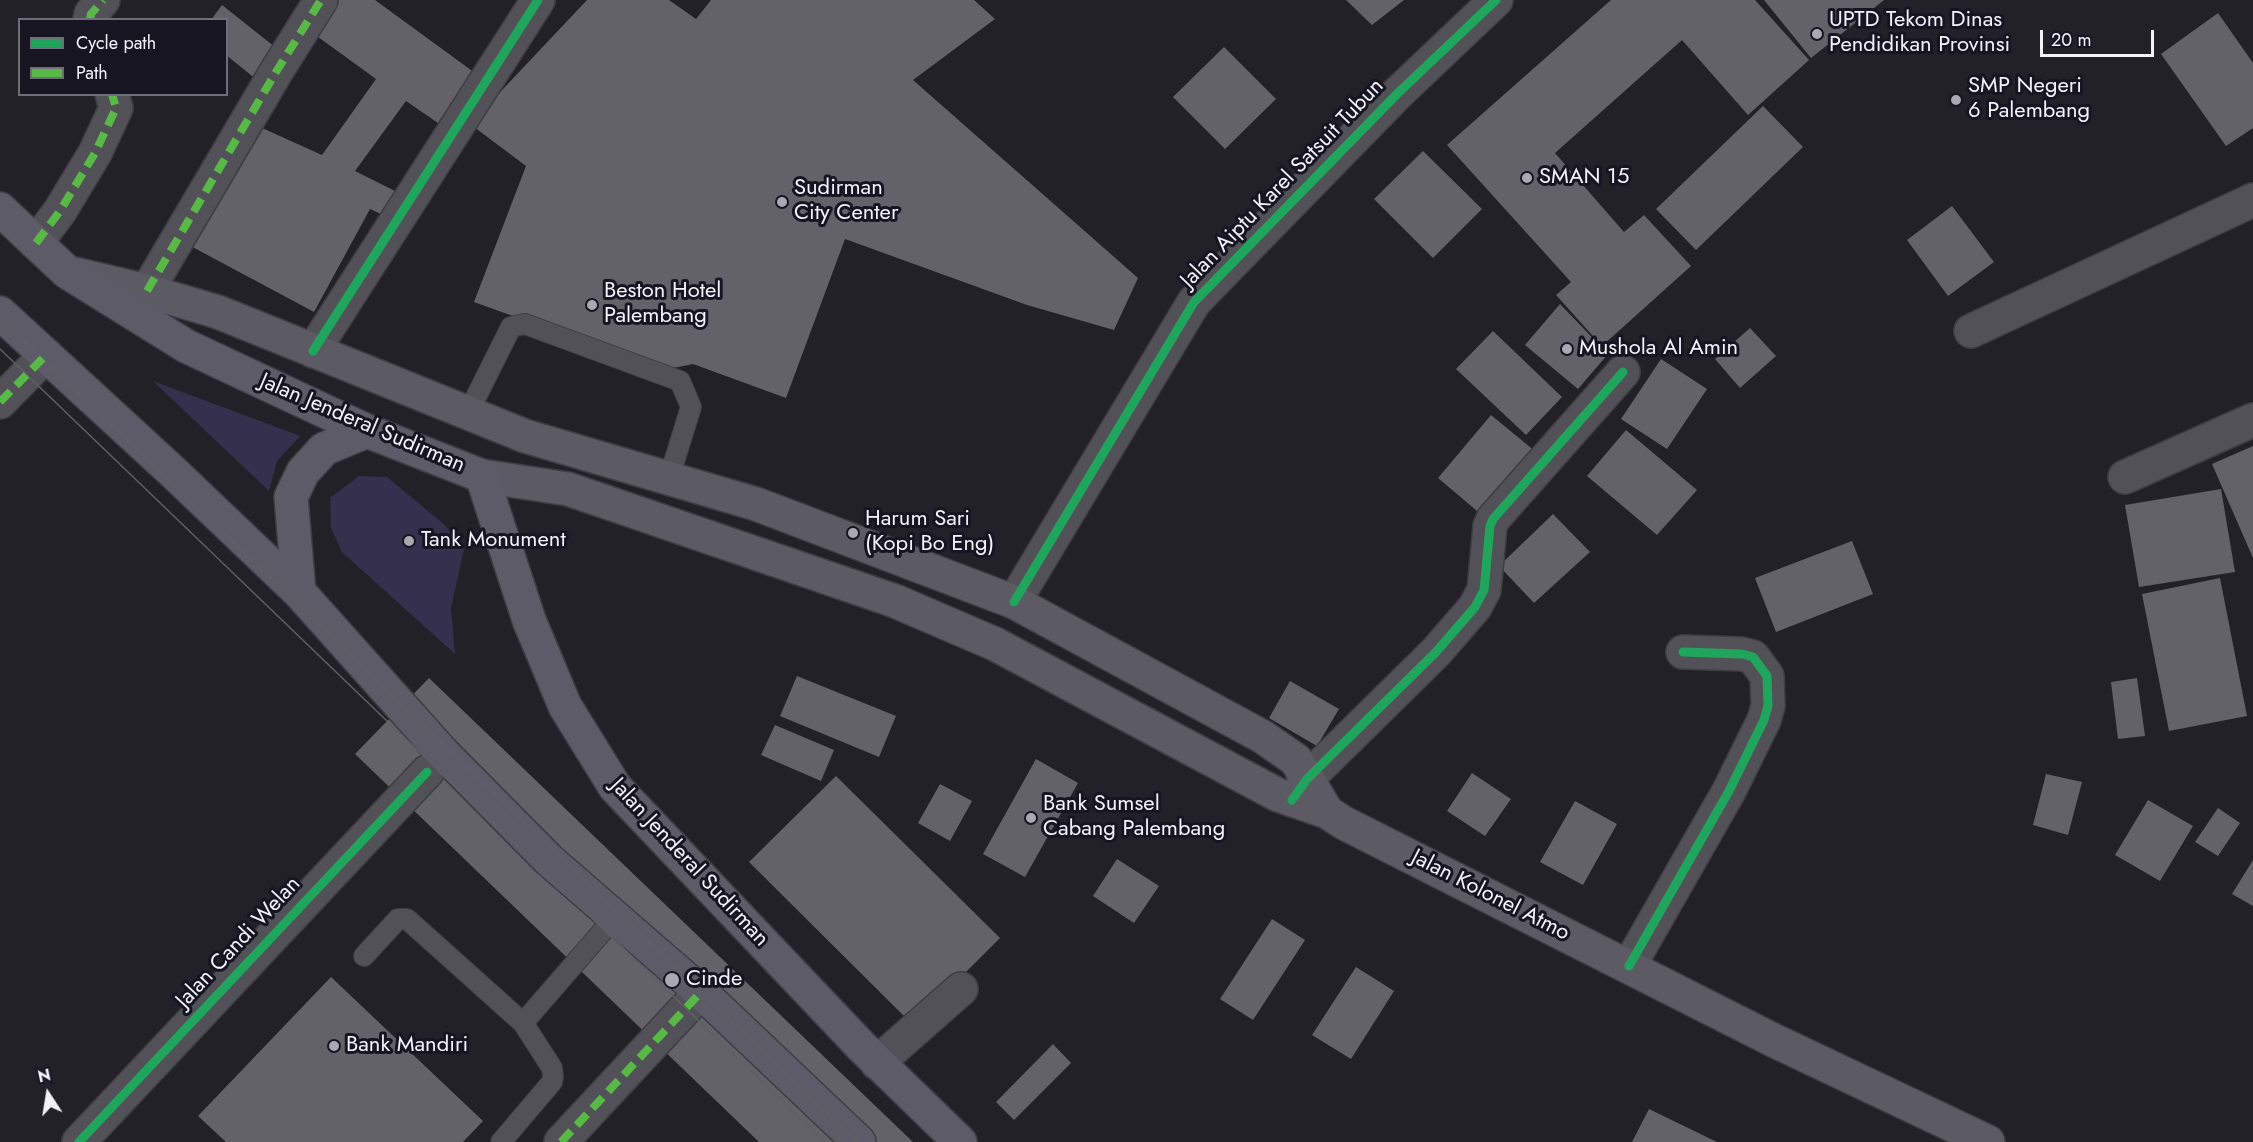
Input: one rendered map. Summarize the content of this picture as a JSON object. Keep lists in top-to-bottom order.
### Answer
{
  "streets": {
    "highway": ["Jalan Jenderal Sudirman"],
    "main road": ["Jalan Kolonel Atmo"],
    "street": ["Jalan Aiptu Karel Satsuit Tubun", "Jalan Candi Welan"]
  },
  "crossings": [
    ["Jalan Jenderal Sudirman", "Jalan Kolonel Atmo"]
  ],
  "places": [
    "UPTD Tekom Dinas Pendidikan Provinsi",
    "SMP Negeri 6 Palembang",
    "SMAN 15",
    "Sudirman City Center",
    "Beston Hotel Palembang",
    "Mushola Al Amin",
    "Harum Sari (Kopi Bo Eng)",
    "Tank Monument",
    "Bank Sumsel Cabang Palembang",
    "Cinde",
    "Bank Mandiri"
  ],
  "legend": ["Cycle path", "Path"],
  "scale_bar": "20 m",
  "north": "top"
}
